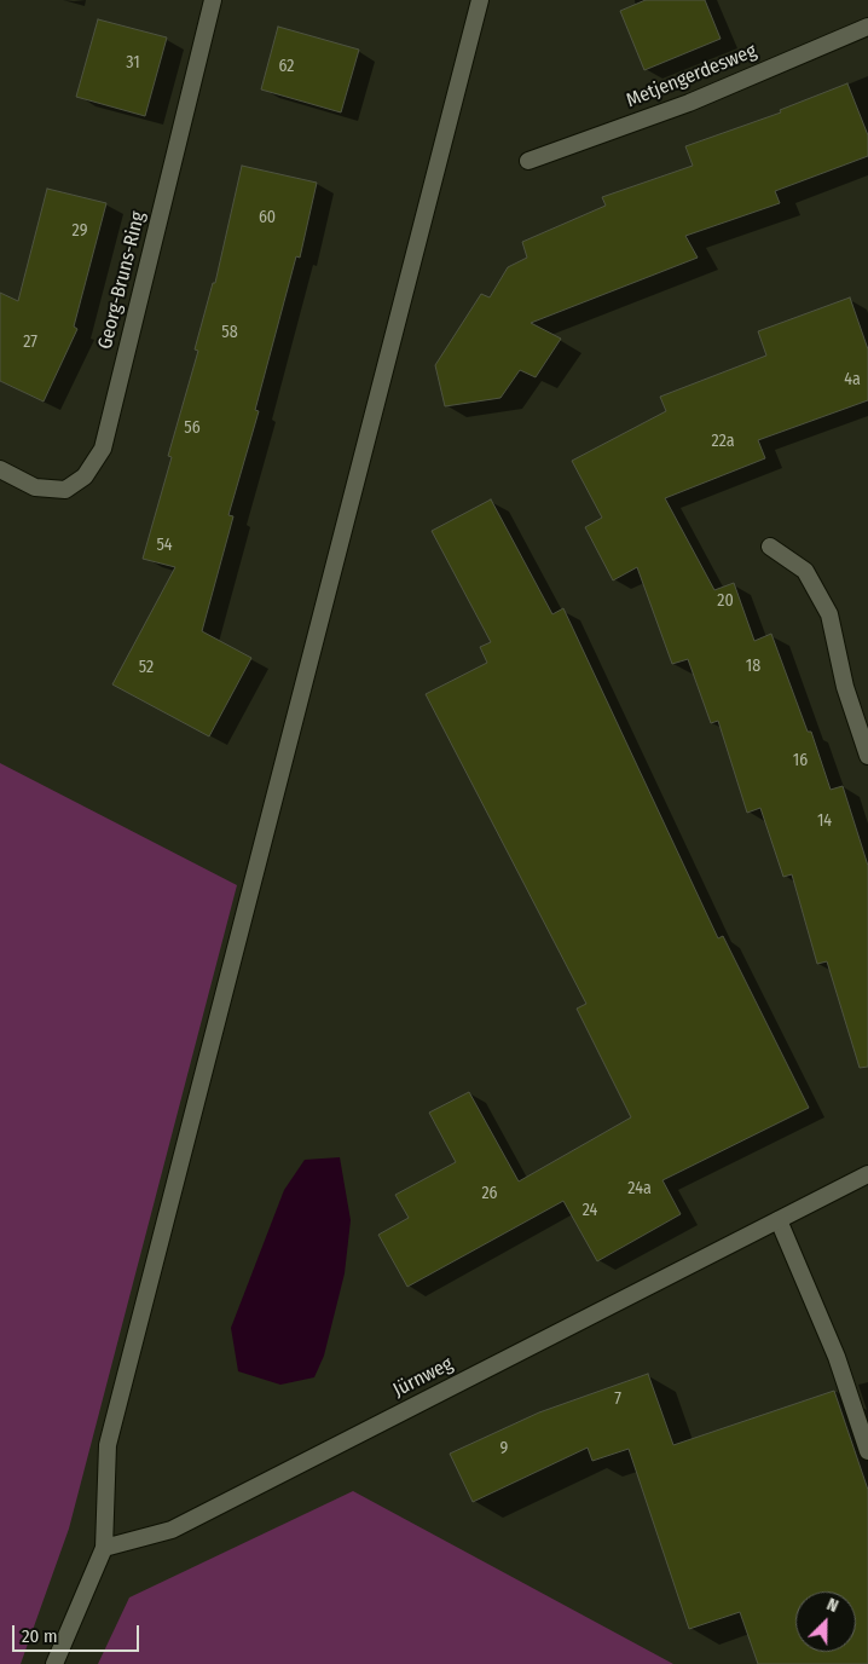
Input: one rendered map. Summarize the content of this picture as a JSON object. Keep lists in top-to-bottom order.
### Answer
{
  "streets": {
    "street": ["Metjengerdesweg", "Georg-Bruns-Ring", "Jürnweg"]
  },
  "house_numbers": [
    "31",
    "62",
    "60",
    "29",
    "58",
    "27",
    "4a",
    "56",
    "22a",
    "54",
    "20",
    "18",
    "52",
    "16",
    "14",
    "24a",
    "26",
    "24",
    "7",
    "9"
  ],
  "scale_bar": "20 m",
  "north": "top right"
}
